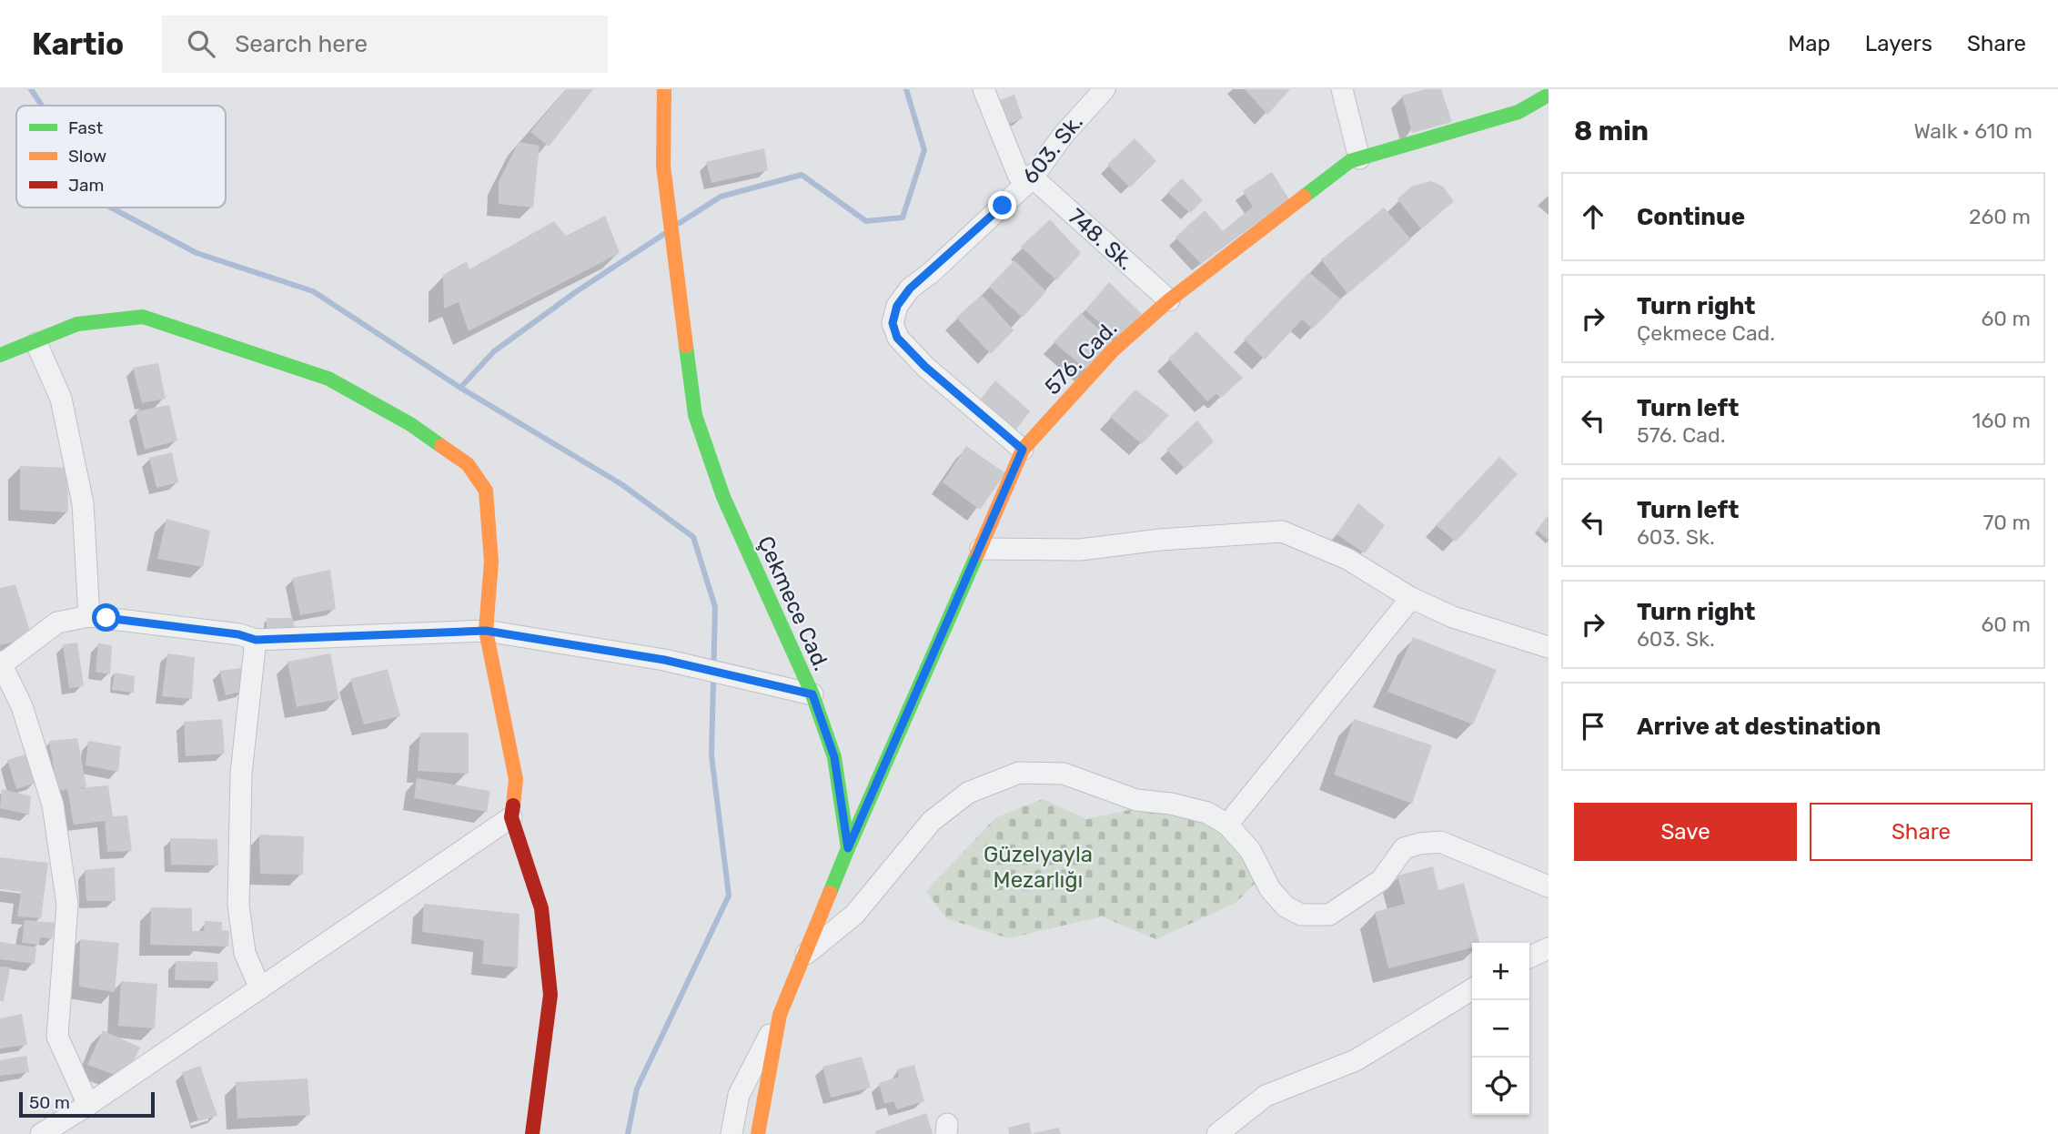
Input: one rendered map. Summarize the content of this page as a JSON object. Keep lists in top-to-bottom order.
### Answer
{
  "streets": {
    "street": [
      "603. Sk.",
      "748. Sk.",
      "576. Cad.",
      "Çekmece Cad."
    ]
  },
  "crossings": [
    ["603. Sk.", "748. Sk."],
    ["603. Sk.", "576. Cad."],
    ["748. Sk.", "576. Cad."],
    ["576. Cad.", "Çekmece Cad."]
  ],
  "parks": ["Güzelyayla Mezarlığı"],
  "legend": ["Fast", "Slow", "Jam"],
  "scale_bar": "50 m",
  "page": {
    "header": "Kartio",
    "search": "Search here",
    "nav": ["Map", "Layers", "Share"],
    "heading": ["8 min", "Walk · 610 m"],
    "list": [
      ["Continue", "260 m"],
      ["Turn right", "Çekmece Cad.", "60 m"],
      ["Turn left", "576. Cad.", "160 m"],
      ["Turn left", "603. Sk.", "70 m"],
      ["Turn right", "603. Sk.", "60 m"],
      "Arrive at destination"
    ],
    "buttons": ["Save", "Share"],
    "map_buttons": ["+", "−"],
    "scale": "50 m"
  }
}
